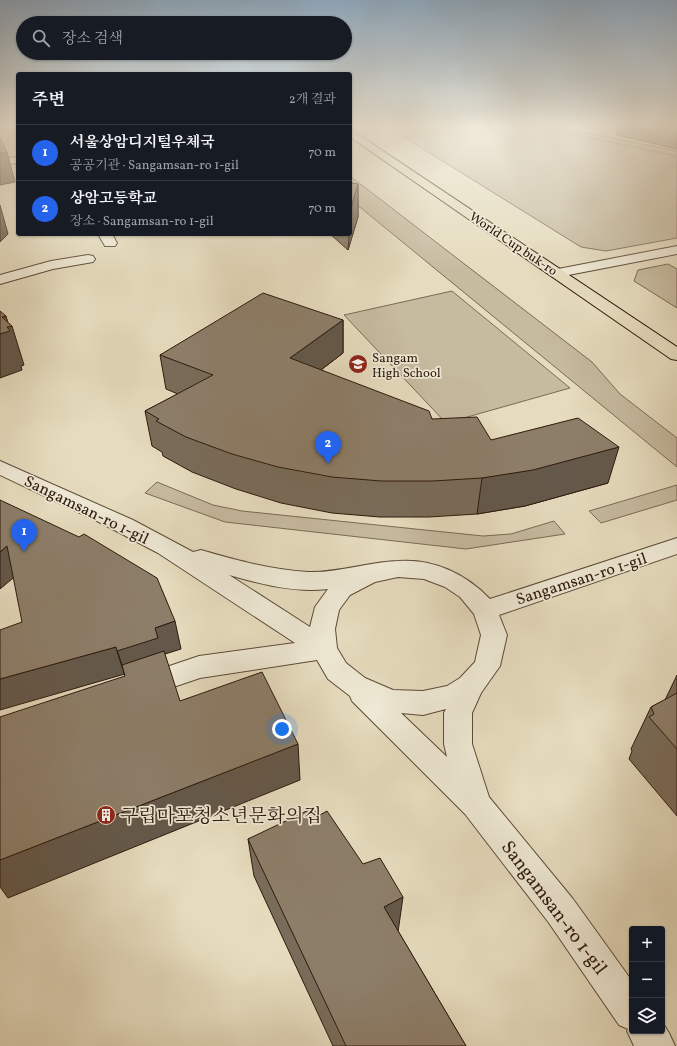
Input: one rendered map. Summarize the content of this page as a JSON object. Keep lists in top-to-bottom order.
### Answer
{
  "streets": {
    "main road": ["World Cup buk-ro"],
    "street": ["Sangamsan-ro 1-gil"]
  },
  "places": {
    "school or university": ["Sangam High School"],
    "building": ["구립마포청소년문화의집"]
  },
  "page": {
    "search": "장소 검색",
    "heading": ["주변", "2개 결과"],
    "list": [
      {
        "mark": "1",
        "name": "서울상암디지털우체국",
        "note": "공공기관 · Sangamsan-ro 1-gil",
        "value": "70 m"
      },
      {
        "mark": "2",
        "name": "상암고등학교",
        "note": "장소 · Sangamsan-ro 1-gil",
        "value": "70 m"
      }
    ],
    "pins": ["2", "1"],
    "map_buttons": ["+", "−"]
  }
}
